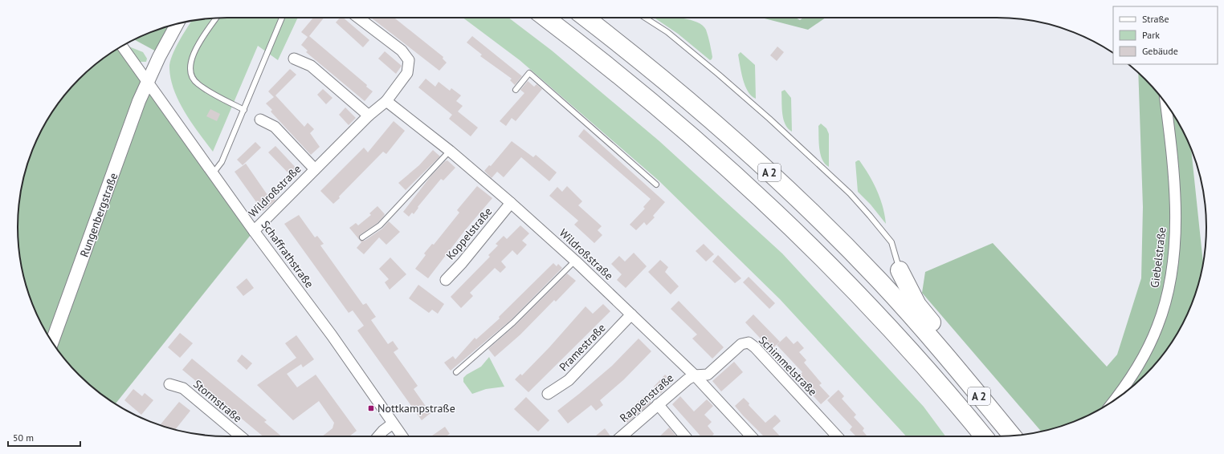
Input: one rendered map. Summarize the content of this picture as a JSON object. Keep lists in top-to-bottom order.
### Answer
{
  "streets": {
    "highway": ["A 2"],
    "street": [
      "Wildroßstraße",
      "Rungenbergstraße",
      "Koppelstraße",
      "Schaffrathstraße",
      "Giebelstraße",
      "Pramestraße",
      "Schimmelstraße",
      "Rappenstraße",
      "Stormstraße"
    ]
  },
  "crossings": [
    ["Wildroßstraße", "Koppelstraße"],
    ["Wildroßstraße", "Schaffrathstraße"],
    ["Wildroßstraße", "Pramestraße"],
    ["Wildroßstraße", "Schimmelstraße"],
    ["Wildroßstraße", "Rappenstraße"],
    ["Rungenbergstraße", "Schaffrathstraße"],
    ["Schimmelstraße", "Rappenstraße"]
  ],
  "places": {
    "transit": ["Nottkampstraße"]
  },
  "legend": ["Straße", "Park", "Gebäude"],
  "scale_bar": "50 m"
}
